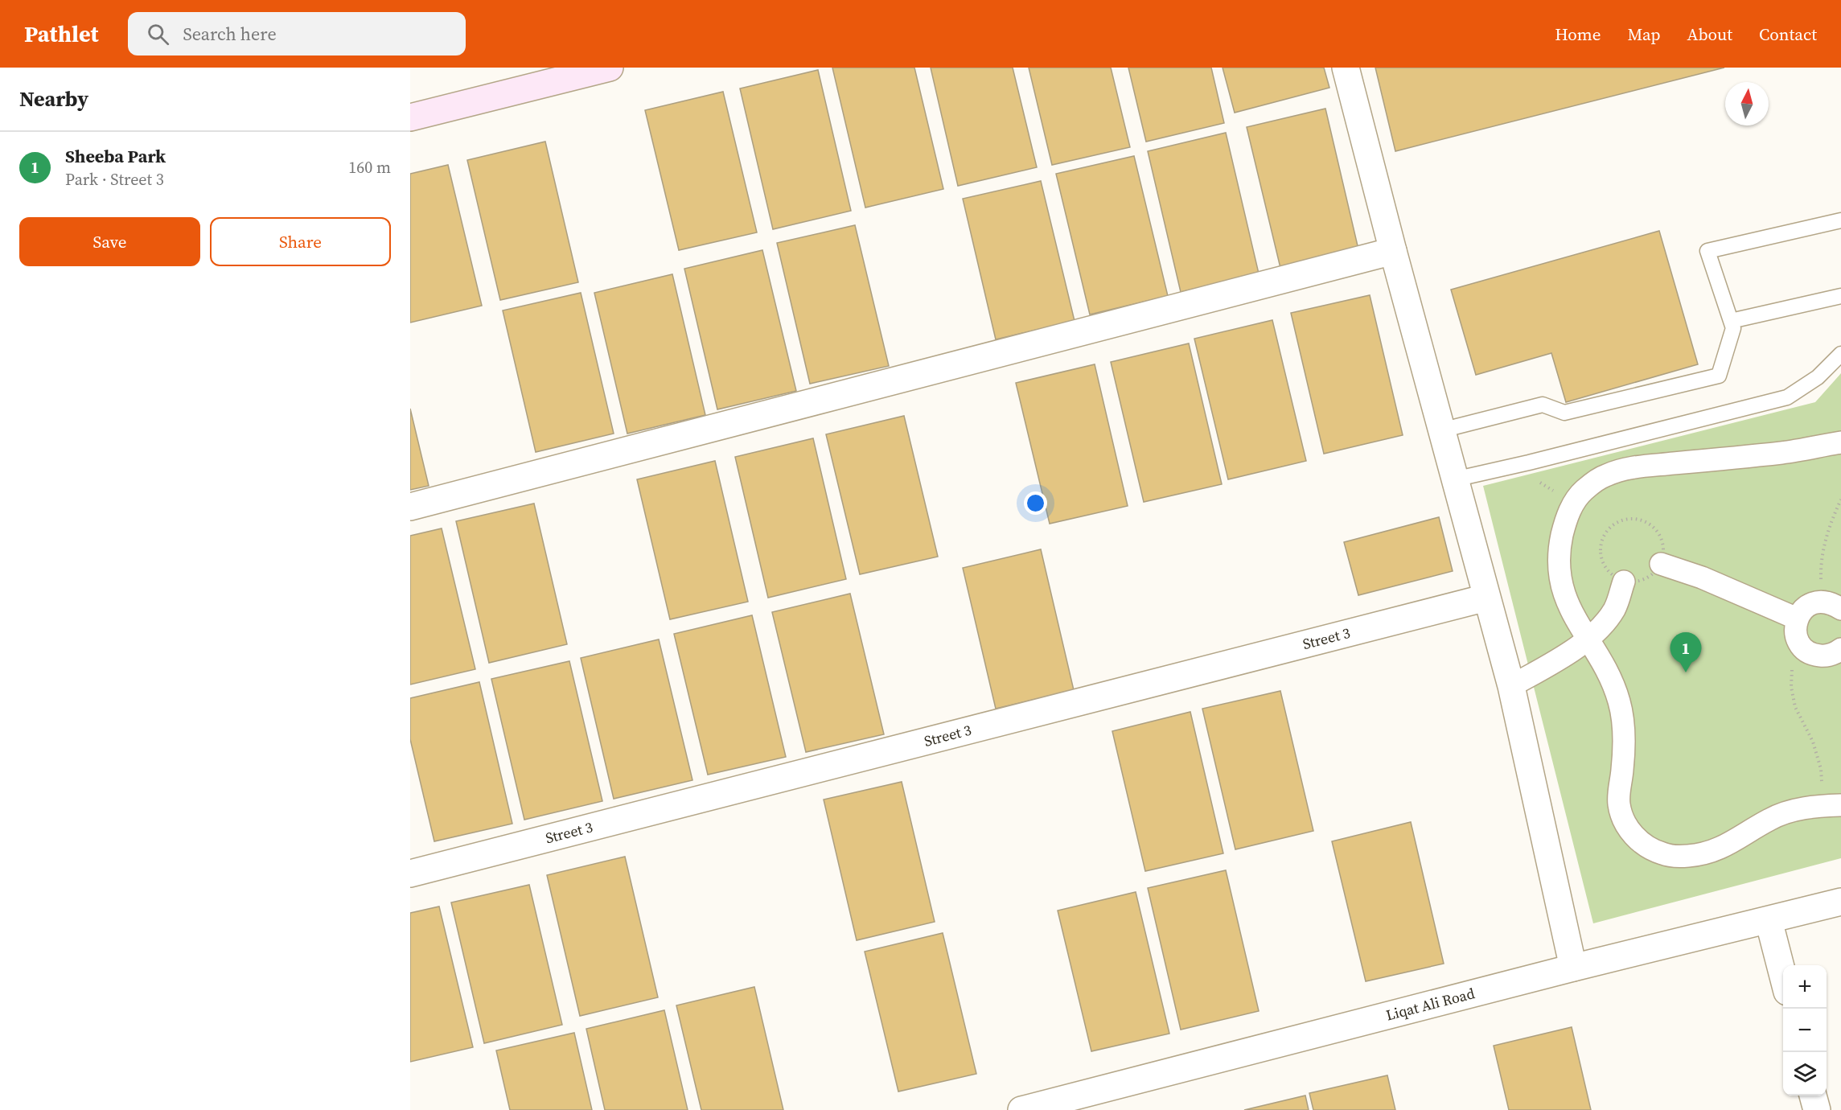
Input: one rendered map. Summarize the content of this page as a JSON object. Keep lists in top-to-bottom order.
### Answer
{
  "streets": {
    "street": ["Street 3", "Liqat Ali Road"]
  },
  "north": "top",
  "page": {
    "header": "Pathlet",
    "search": "Search here",
    "nav": [
      "Home",
      "Map",
      "About",
      "Contact"
    ],
    "heading": "Nearby",
    "list": [
      {
        "mark": "1",
        "name": "Sheeba Park",
        "note": "Park · Street 3",
        "value": "160 m"
      }
    ],
    "buttons": ["Save", "Share"],
    "pins": "1",
    "map_buttons": ["+", "−"]
  }
}
